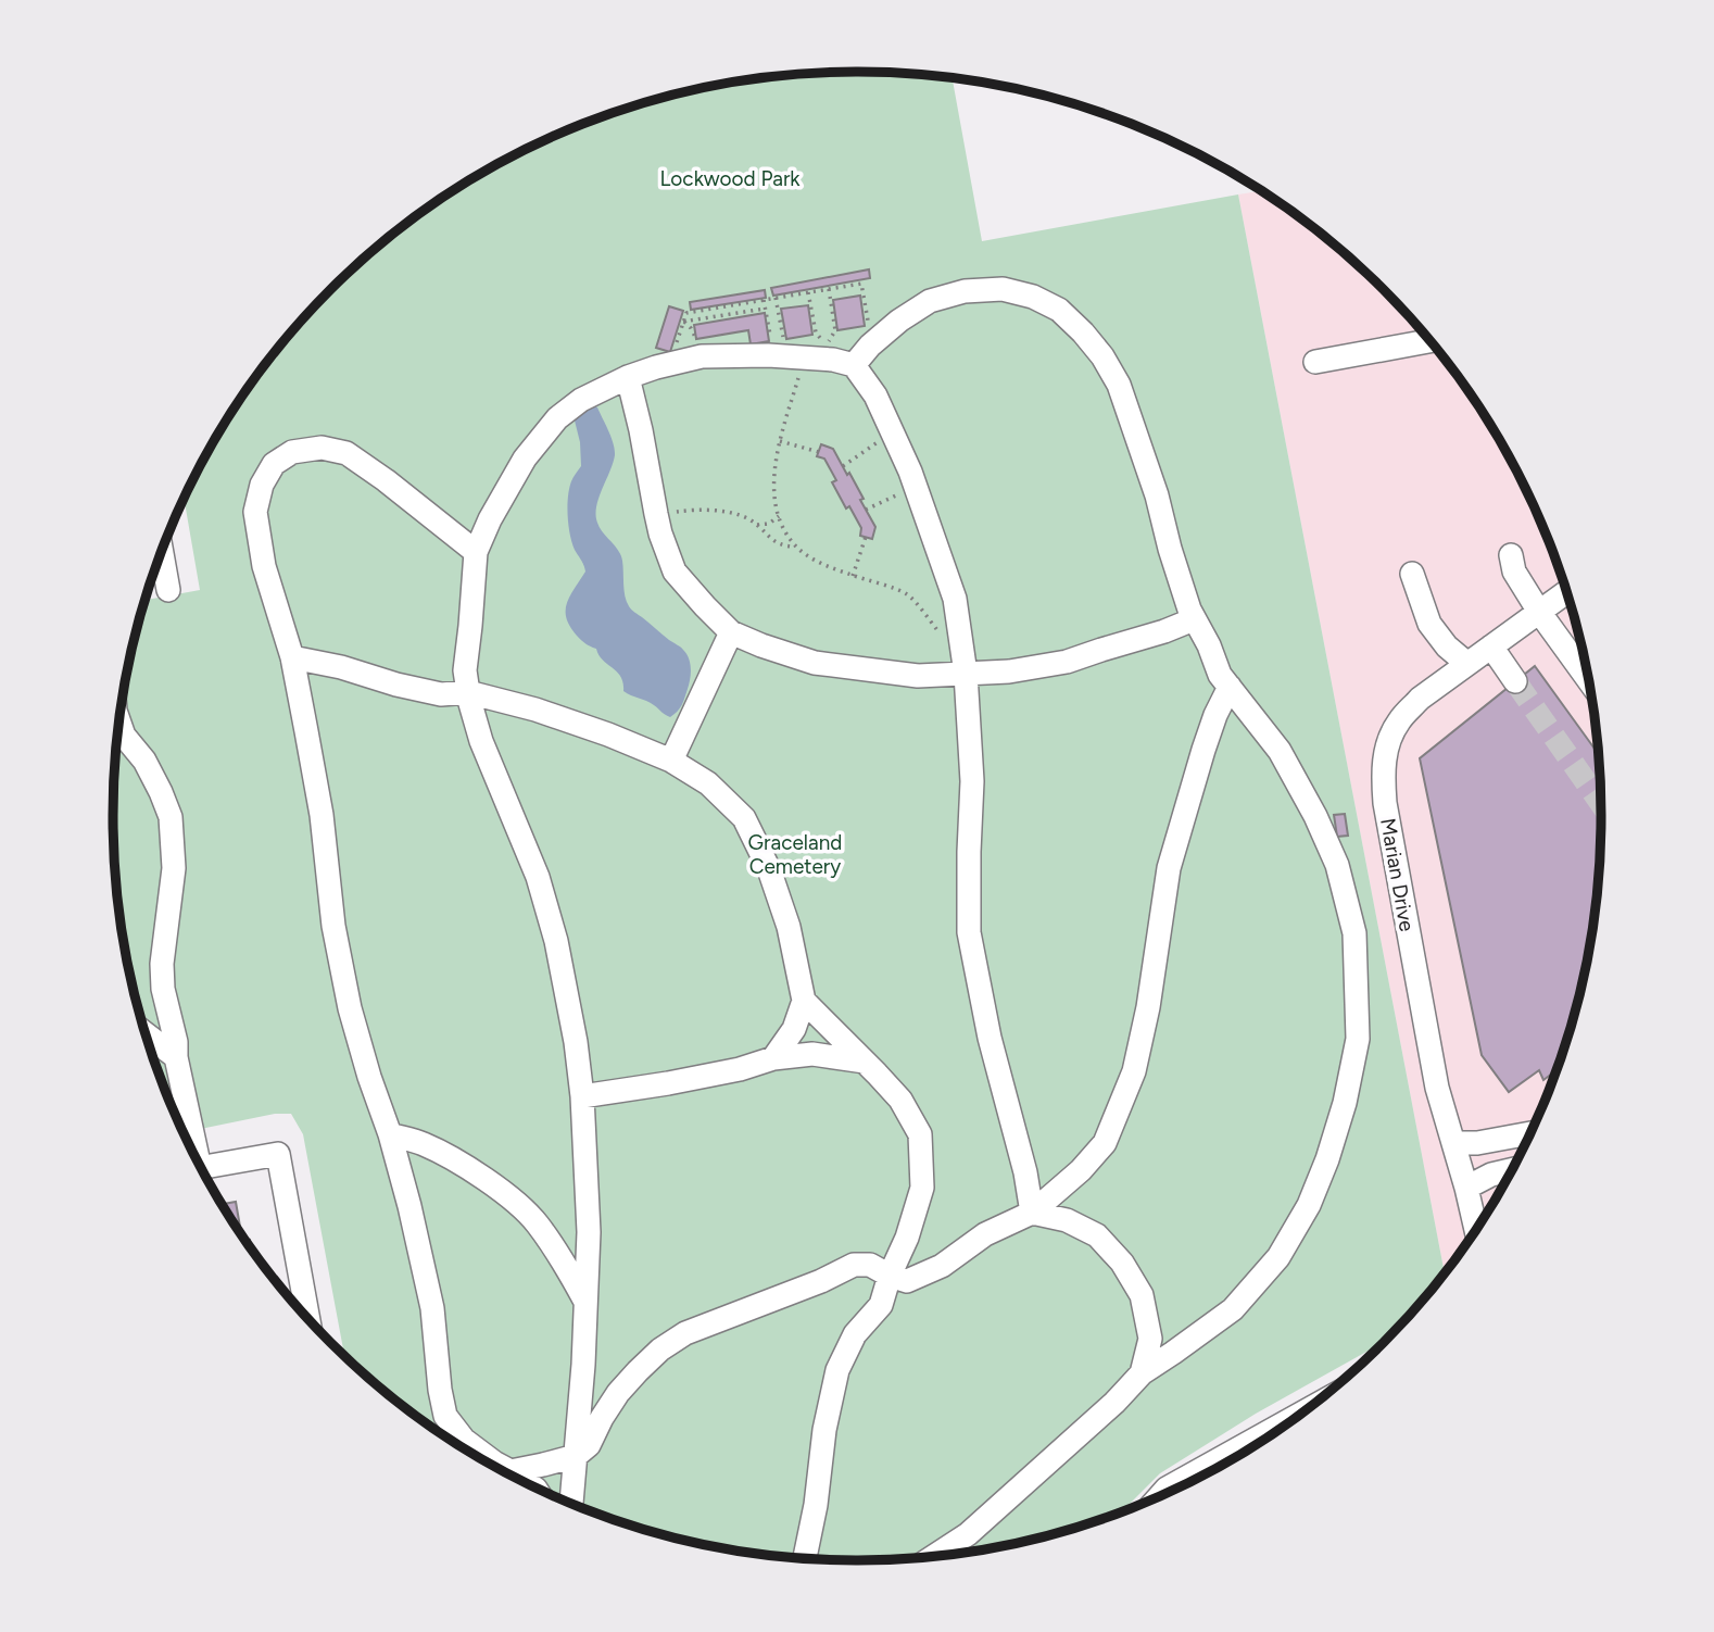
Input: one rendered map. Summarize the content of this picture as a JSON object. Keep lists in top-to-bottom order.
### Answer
{
  "streets": {
    "street": ["Marian Drive"]
  },
  "parks": ["Lockwood Park", "Graceland Cemetery"]
}
